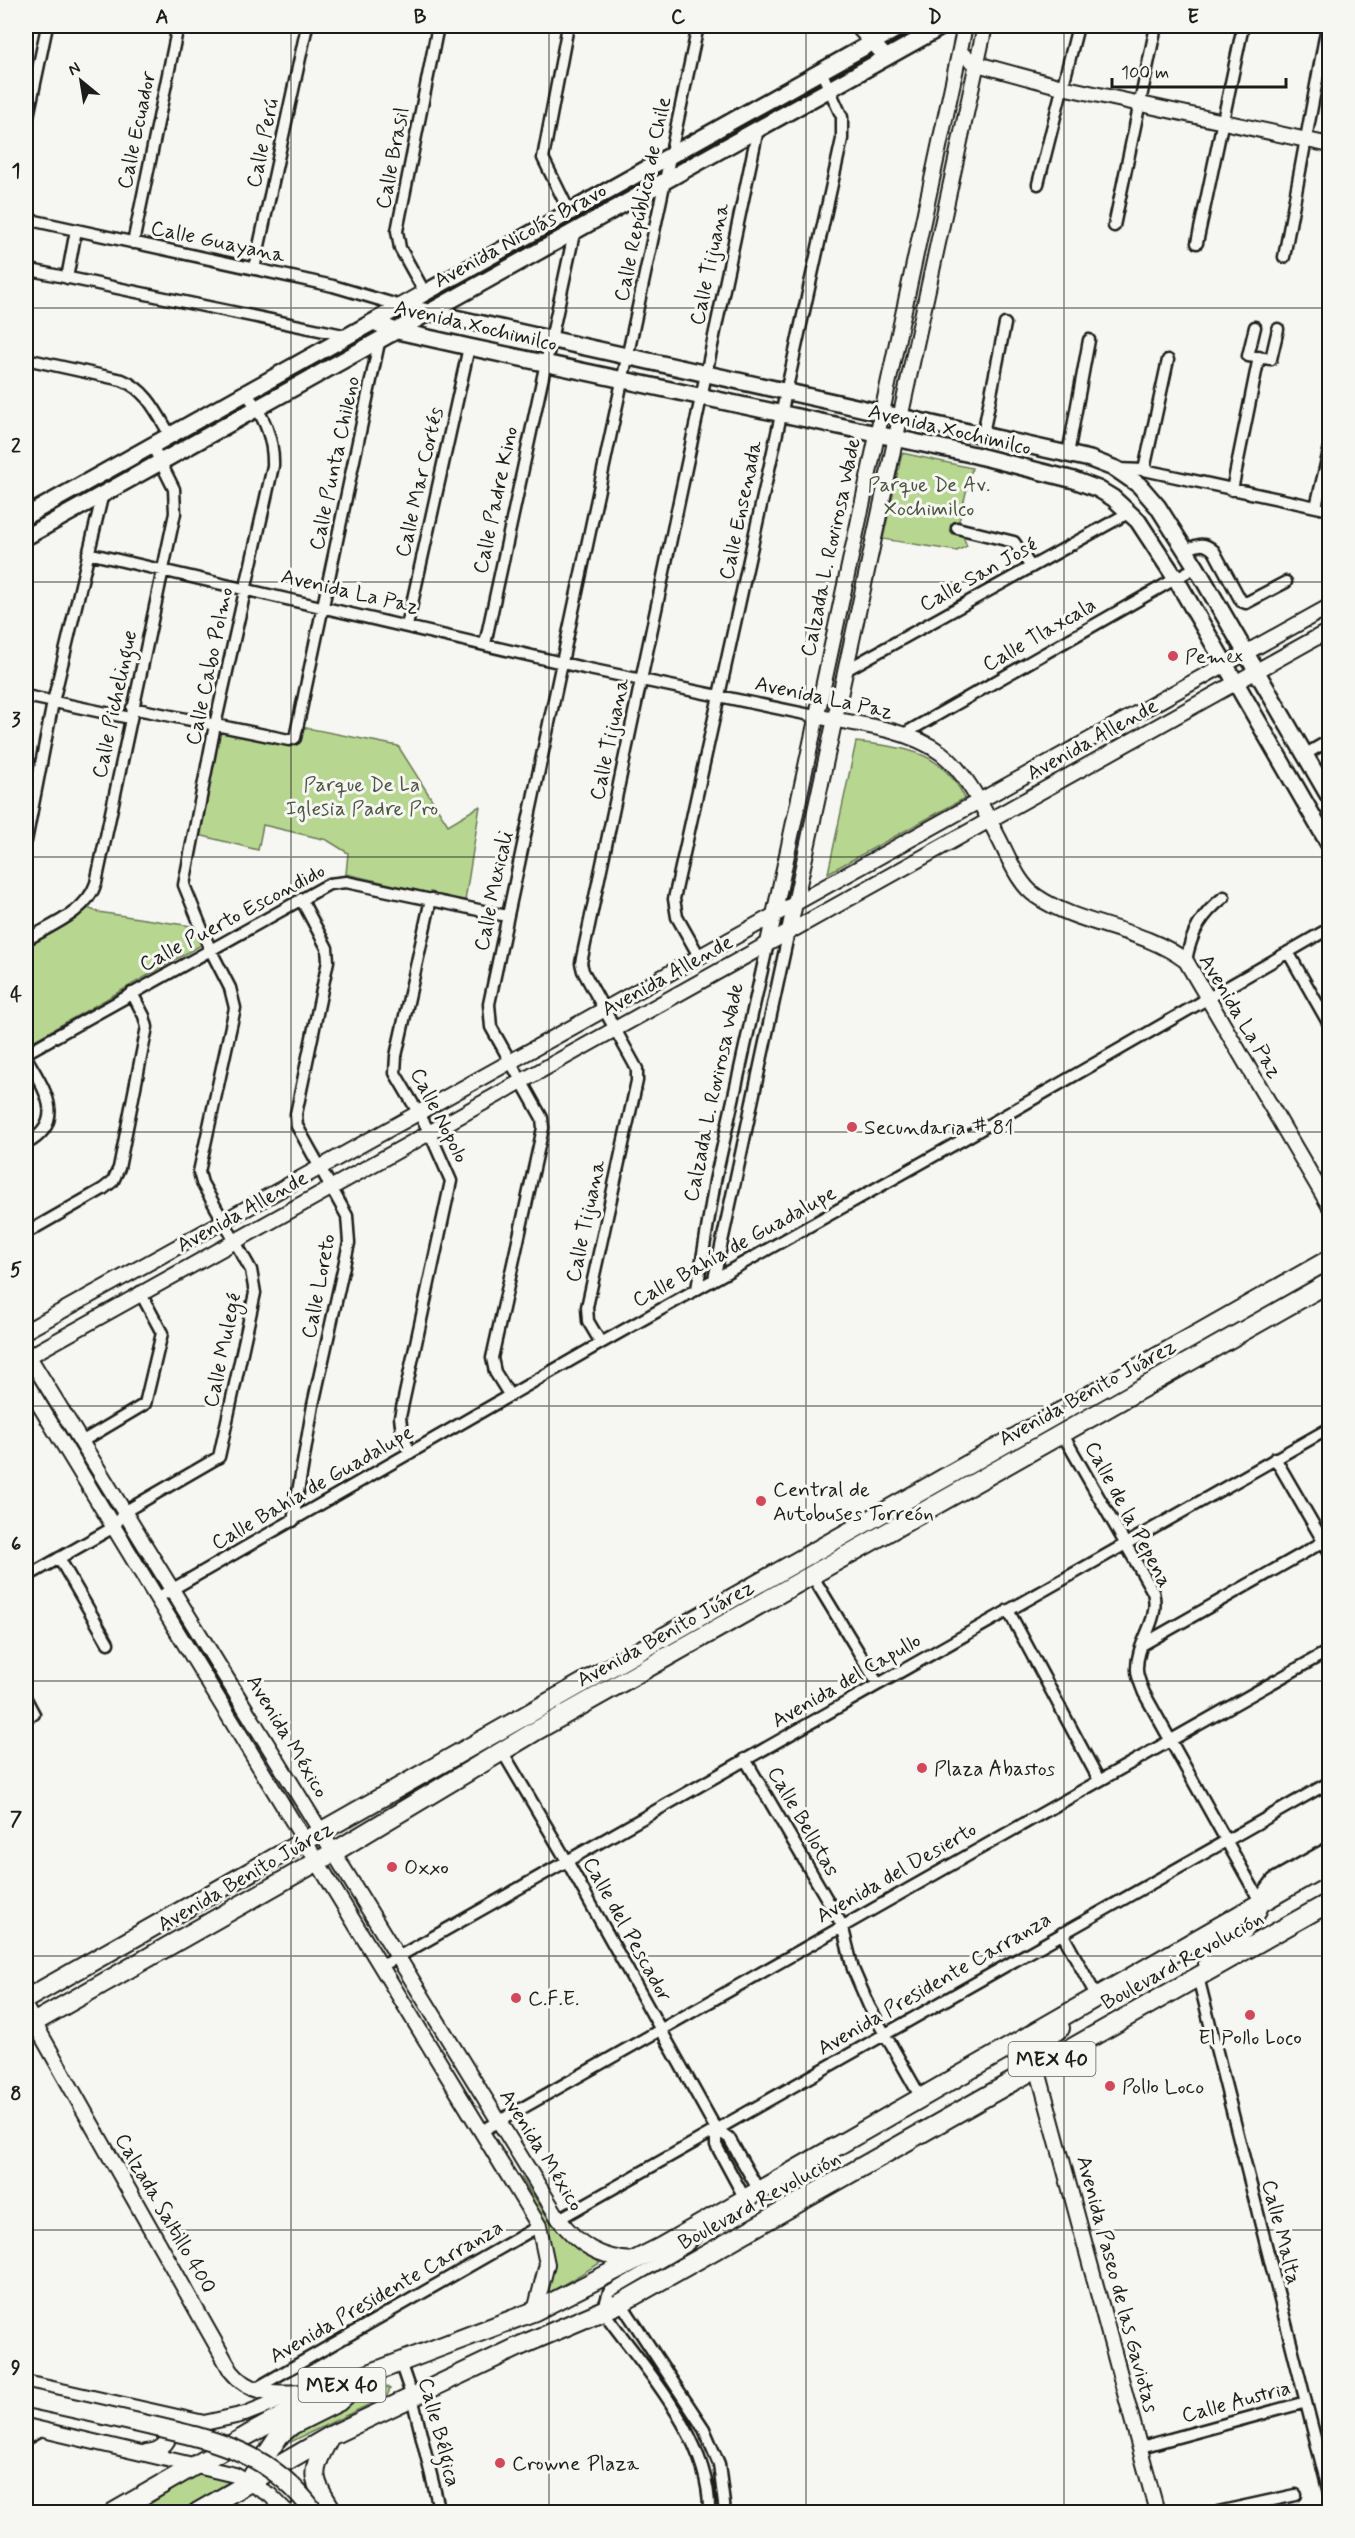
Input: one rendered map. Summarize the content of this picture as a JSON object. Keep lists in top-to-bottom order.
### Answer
{
  "streets": {
    "main road": [
      "Avenida Nicolás Bravo",
      "Avenida Xochimilco",
      "Avenida Benito Juárez",
      "Boulevard Revolución",
      "MEX 40"
    ],
    "street": [
      "Calle Ecuador",
      "Calle Perú",
      "Calle Brasil",
      "Calle República de Chile",
      "Calle Guayana",
      "Calle Tijuana",
      "Calle Punta Chileno",
      "Calle Mar Cortés",
      "Calle Padre Kino",
      "Calle Ensenada",
      "Calzada L. Rovirosa Wade",
      "Calle San José",
      "Avenida La Paz",
      "Calle Tlaxcala",
      "Calle Cabo Polmo",
      "Calle Pichelingue",
      "Avenida Allende",
      "Calle Mexicali",
      "Calle Puerto Escondido",
      "Calle Nopolo",
      "Calle Bahía de Guadalupe",
      "Calle Loreto",
      "Calle Mulegé",
      "Calle de la Pepena",
      "Avenida del Capullo",
      "Avenida México",
      "Calle Bellotas",
      "Avenida del Desierto",
      "Calle del Pescador",
      "Avenida Presidente Carranza",
      "Calzada Saltillo 400",
      "Calle Malta",
      "Avenida Paseo de las Gaviotas",
      "Calle Austria",
      "Calle Bélgica"
    ]
  },
  "crossings": [
    ["Calle Ecuador", "Calle Guayana"],
    ["Calle Perú", "Calle Guayana"],
    ["Calle Brasil", "Avenida Nicolás Bravo"],
    ["Calle República de Chile", "Avenida Nicolás Bravo"],
    ["Calle República de Chile", "Avenida Xochimilco"],
    ["Calle República de Chile", "Calle Mexicali"],
    ["Avenida Nicolás Bravo", "Calle Guayana"],
    ["Avenida Nicolás Bravo", "Calle Tijuana"],
    ["Avenida Nicolás Bravo", "Avenida Xochimilco"],
    ["Avenida Nicolás Bravo", "Calle Punta Chileno"],
    ["Avenida Nicolás Bravo", "Calle Padre Kino"],
    ["Avenida Nicolás Bravo", "Calle Ensenada"],
    ["Avenida Nicolás Bravo", "Calle Cabo Polmo"],
    ["Avenida Nicolás Bravo", "Calle Pichelingue"],
    ["Calle Guayana", "Avenida Xochimilco"],
    ["Calle Tijuana", "Avenida Xochimilco"],
    ["Calle Tijuana", "Avenida La Paz"],
    ["Calle Tijuana", "Avenida Allende"],
    ["Calle Tijuana", "Calle Bahía de Guadalupe"],
    ["Avenida Xochimilco", "Calle Punta Chileno"],
    ["Avenida Xochimilco", "Calle Mar Cortés"],
    ["Avenida Xochimilco", "Calle Padre Kino"],
    ["Avenida Xochimilco", "Calle Ensenada"],
    ["Avenida Xochimilco", "Calzada L. Rovirosa Wade"],
    ["Avenida Xochimilco", "Calle San José"],
    ["Avenida Xochimilco", "Calle Tlaxcala"],
    ["Avenida Xochimilco", "Avenida Allende"],
    ["Avenida Xochimilco", "Calle Mexicali"],
    ["Calle Punta Chileno", "Avenida La Paz"],
    ["Calle Punta Chileno", "Calle Cabo Polmo"],
    ["Calle Mar Cortés", "Avenida La Paz"],
    ["Calle Padre Kino", "Avenida La Paz"],
    ["Calle Ensenada", "Avenida La Paz"],
    ["Calle Ensenada", "Avenida Allende"],
    ["Calzada L. Rovirosa Wade", "Calle San José"],
    ["Calzada L. Rovirosa Wade", "Avenida La Paz"],
    ["Calzada L. Rovirosa Wade", "Avenida Allende"],
    ["Calzada L. Rovirosa Wade", "Calle Bahía de Guadalupe"],
    ["Avenida La Paz", "Calle Tlaxcala"],
    ["Avenida La Paz", "Calle Cabo Polmo"],
    ["Avenida La Paz", "Calle Pichelingue"],
    ["Avenida La Paz", "Avenida Allende"],
    ["Avenida La Paz", "Calle Mexicali"],
    ["Avenida La Paz", "Calle Bahía de Guadalupe"],
    ["Calle Cabo Polmo", "Calle Puerto Escondido"],
    ["Calle Cabo Polmo", "Calle Mulegé"],
    ["Avenida Allende", "Calle Mexicali"],
    ["Avenida Allende", "Calle Nopolo"],
    ["Avenida Allende", "Calle Loreto"],
    ["Avenida Allende", "Calle Mulegé"],
    ["Avenida Allende", "Avenida México"],
    ["Calle Mexicali", "Calle Puerto Escondido"],
    ["Calle Mexicali", "Calle Bahía de Guadalupe"],
    ["Calle Puerto Escondido", "Calle Nopolo"],
    ["Calle Puerto Escondido", "Calle Loreto"],
    ["Calle Puerto Escondido", "Calle Mulegé"],
    ["Calle Nopolo", "Calle Bahía de Guadalupe"],
    ["Calle Bahía de Guadalupe", "Calle Loreto"],
    ["Calle Bahía de Guadalupe", "Avenida México"],
    ["Calle Mulegé", "Avenida México"],
    ["Avenida Benito Juárez", "Calle de la Pepena"],
    ["Avenida Benito Juárez", "Avenida México"],
    ["Avenida Benito Juárez", "Calle del Pescador"],
    ["Avenida Benito Juárez", "Calzada Saltillo 400"],
    ["Calle de la Pepena", "Avenida del Capullo"],
    ["Calle de la Pepena", "Avenida del Desierto"],
    ["Calle de la Pepena", "Avenida Presidente Carranza"],
    ["Calle de la Pepena", "MEX 40"],
    ["Avenida del Capullo", "Avenida México"],
    ["Avenida del Capullo", "Calle Bellotas"],
    ["Avenida del Capullo", "Calle del Pescador"],
    ["Avenida México", "Avenida del Desierto"],
    ["Avenida México", "Avenida Presidente Carranza"],
    ["Avenida México", "MEX 40"],
    ["Calle Bellotas", "Avenida del Desierto"],
    ["Calle Bellotas", "Avenida Presidente Carranza"],
    ["Calle Bellotas", "MEX 40"],
    ["Avenida del Desierto", "Calle del Pescador"],
    ["Calle del Pescador", "Avenida Presidente Carranza"],
    ["Boulevard Revolución", "Calle Malta"],
    ["Boulevard Revolución", "Avenida Paseo de las Gaviotas"],
    ["Boulevard Revolución", "Calle Bélgica"],
    ["Avenida Presidente Carranza", "Calzada Saltillo 400"],
    ["MEX 40", "Calle Bélgica"],
    ["Calle Malta", "Calle Austria"],
    ["Avenida Paseo de las Gaviotas", "Calle Austria"]
  ],
  "parks": ["Parque De Av. Xochimilco", "Parque De La Iglesia Padre Pro"],
  "places": [
    "Pemex",
    "Secundaria # 81",
    "Central de Autobuses Torreón",
    "Plaza Abastos",
    "Oxxo",
    "C.F.E.",
    "El Pollo Loco",
    "Pollo Loco",
    "Crowne Plaza"
  ],
  "scale_bar": "100 m",
  "north": "top left",
  "grid": {
    "columns": [
      "A",
      "B",
      "C",
      "D",
      "E"
    ],
    "rows": [
      "1",
      "2",
      "3",
      "4",
      "5",
      "6",
      "7",
      "8",
      "9"
    ]
  }
}
